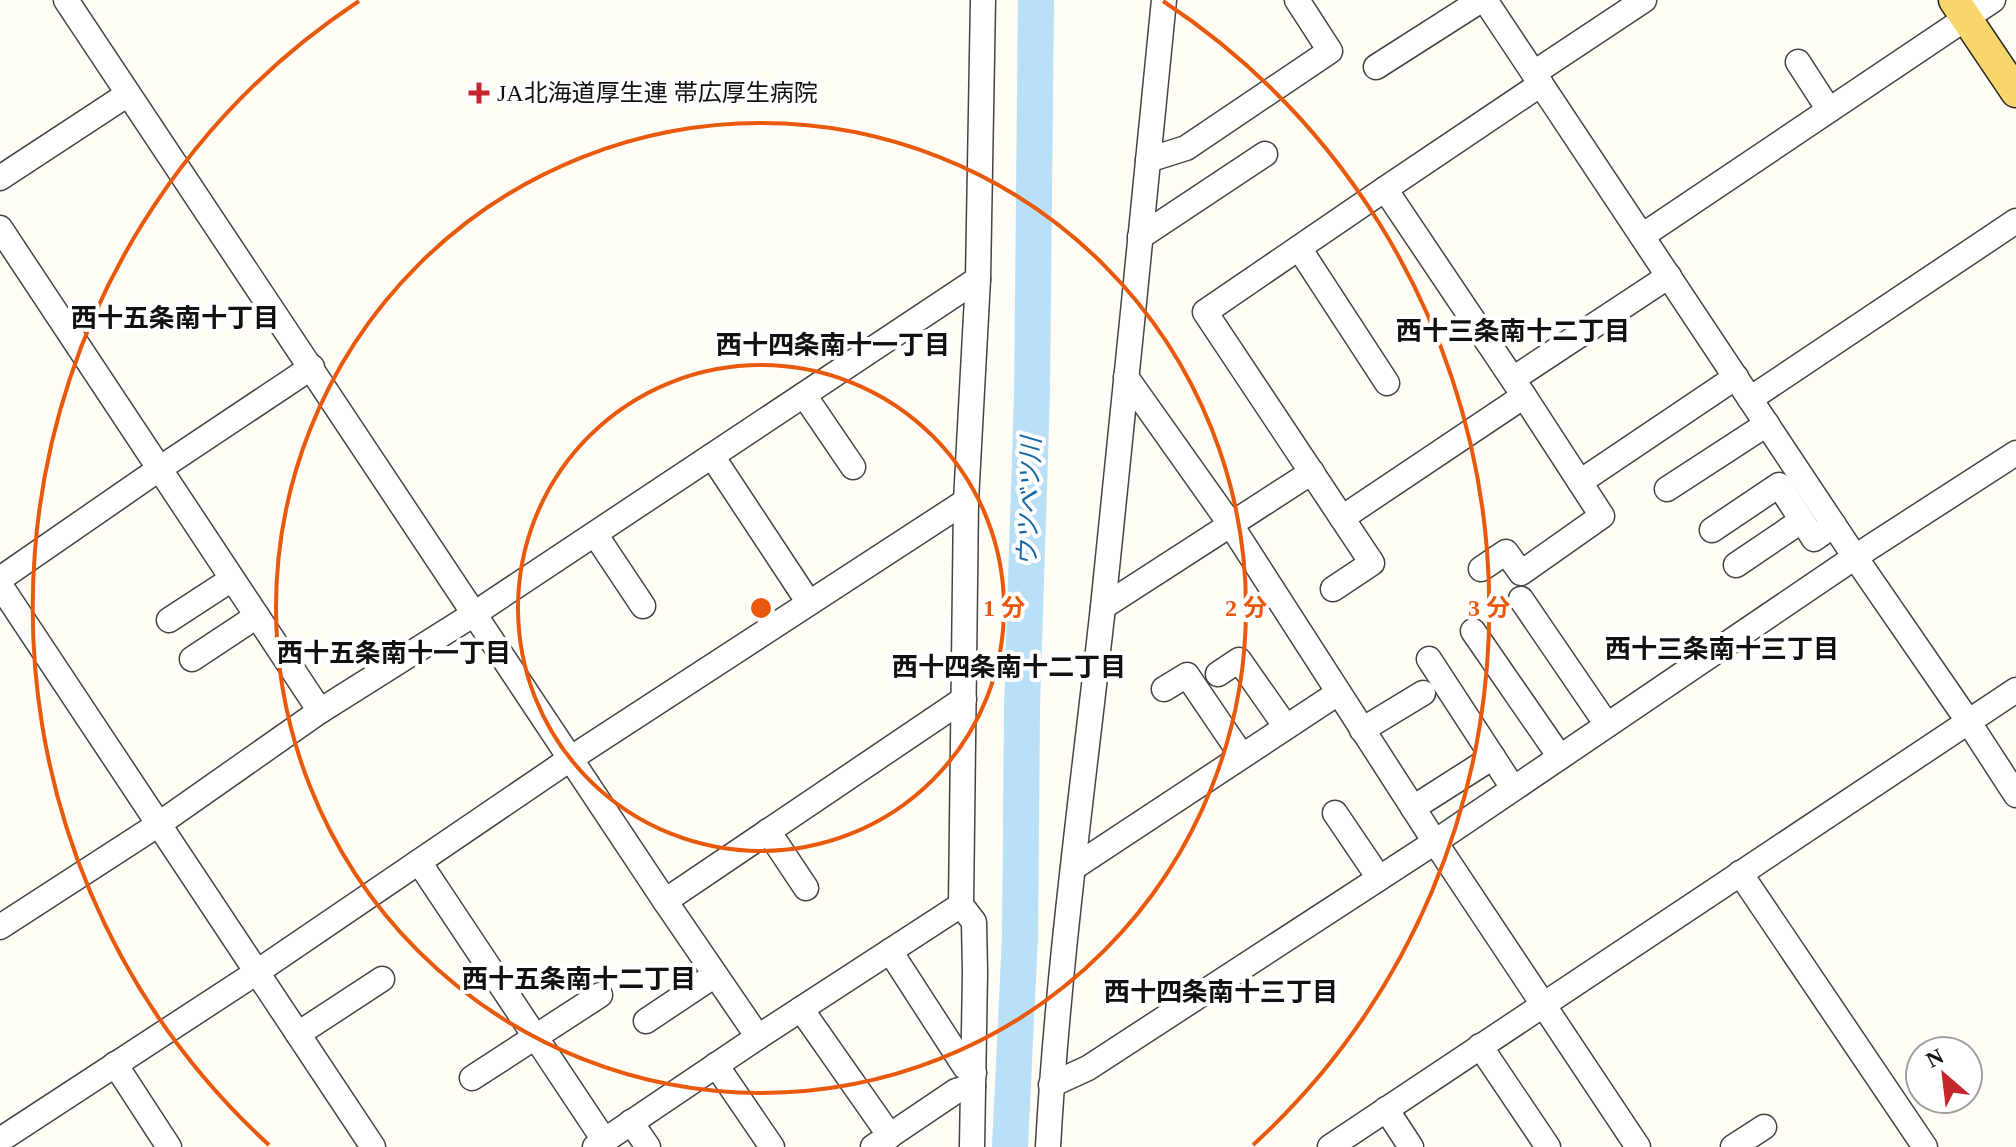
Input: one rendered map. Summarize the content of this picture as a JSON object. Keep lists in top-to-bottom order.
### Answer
{
  "districts": [
    "西十五条南十丁目",
    "西十三条南十二丁目",
    "西十四条南十一丁目",
    "西十三条南十三丁目",
    "西十五条南十一丁目",
    "西十四条南十二丁目",
    "西十五条南十二丁目",
    "西十四条南十三丁目"
  ],
  "water": ["ウツベツ川"],
  "places": {
    "health": ["JA北海道厚生連 帯広厚生病院"]
  },
  "north": "top left",
  "rings": ["1 分", "2 分", "3 分"]
}
